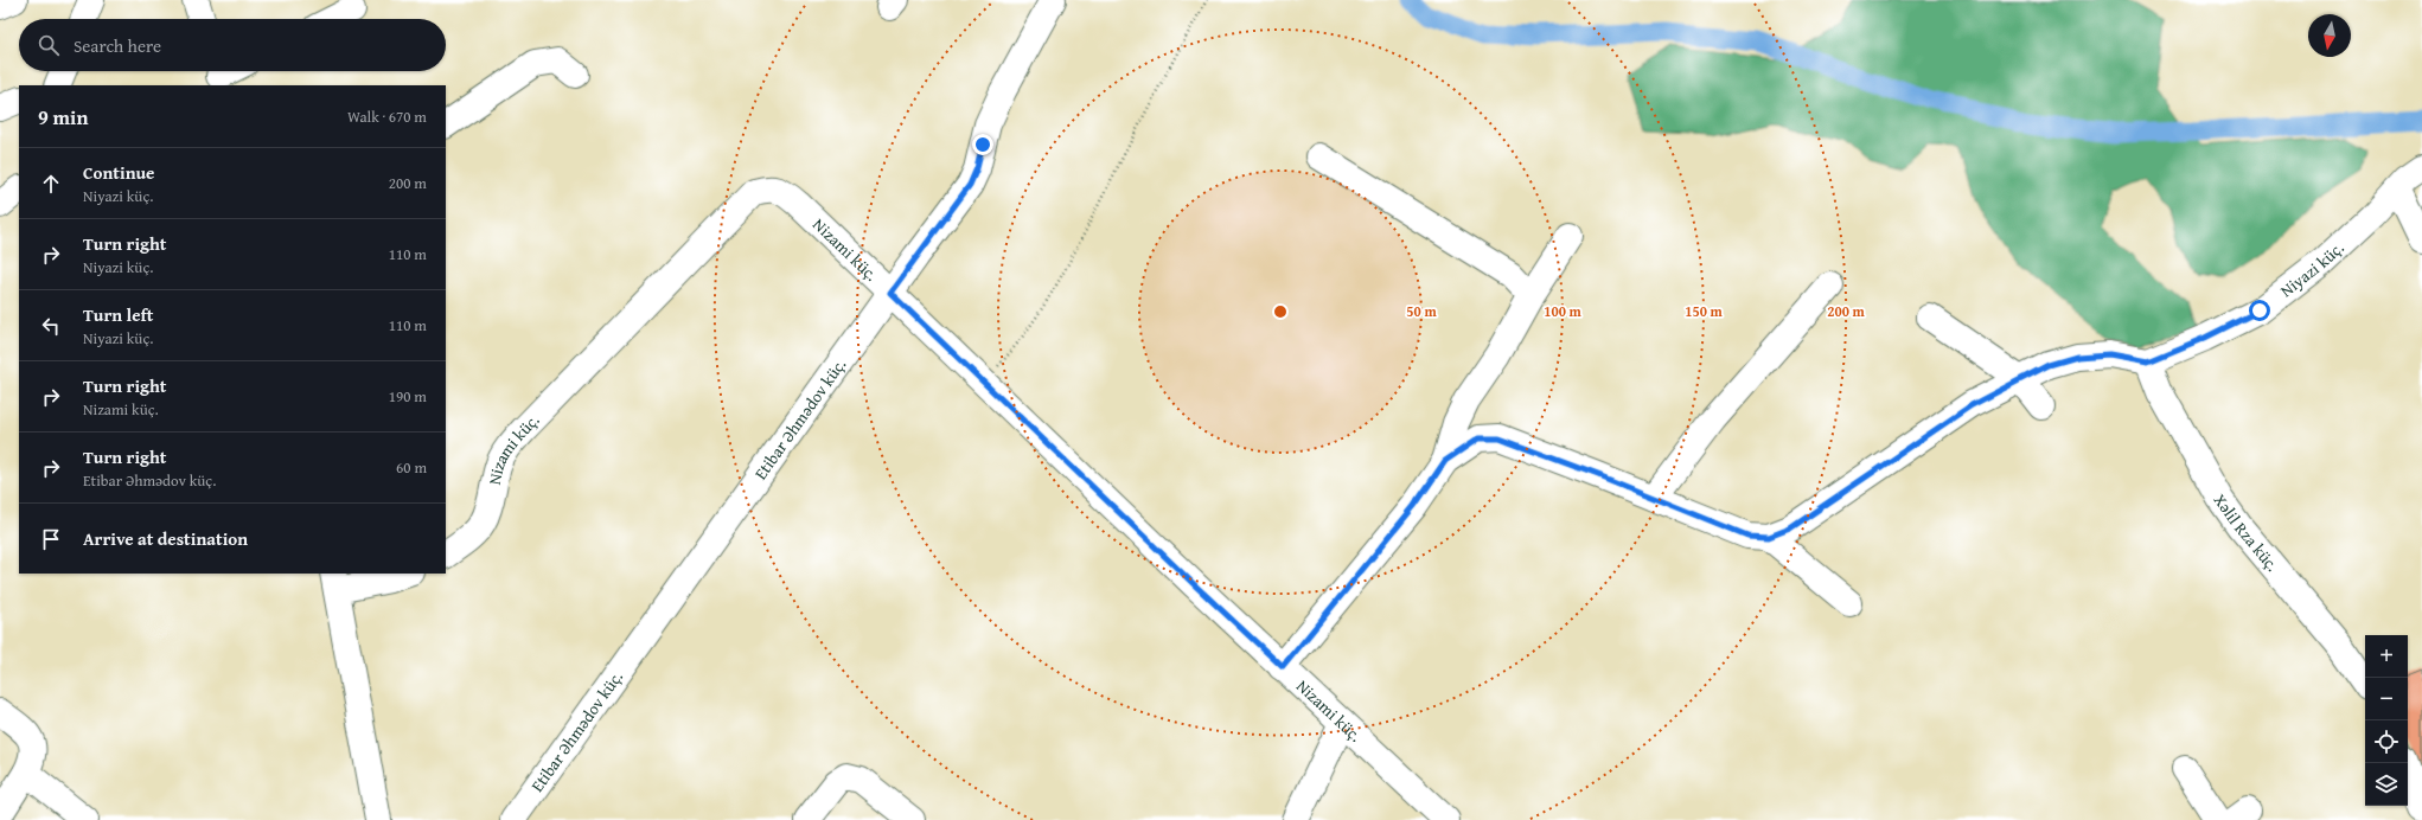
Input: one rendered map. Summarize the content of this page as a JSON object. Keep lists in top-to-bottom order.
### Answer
{
  "streets": {
    "street": [
      "Nizami küç.",
      "Niyazi küç.",
      "Etibar Əhmədov küç.",
      "Xəlil Rza küç."
    ]
  },
  "crossings": [
    ["Nizami küç.", "Etibar Əhmədov küç."],
    ["Niyazi küç.", "Xəlil Rza küç."]
  ],
  "north": "bottom",
  "page": {
    "search": "Search here",
    "heading": ["9 min", "Walk · 670 m"],
    "list": [
      ["Continue", "Niyazi küç.", "200 m"],
      ["Turn right", "Niyazi küç.", "110 m"],
      ["Turn left", "Niyazi küç.", "110 m"],
      ["Turn right", "Nizami küç.", "190 m"],
      ["Turn right", "Etibar Əhmədov küç.", "60 m"],
      "Arrive at destination"
    ],
    "map_buttons": ["+", "−"]
  },
  "rings": [
    "50 m",
    "100 m",
    "150 m",
    "200 m"
  ]
}
